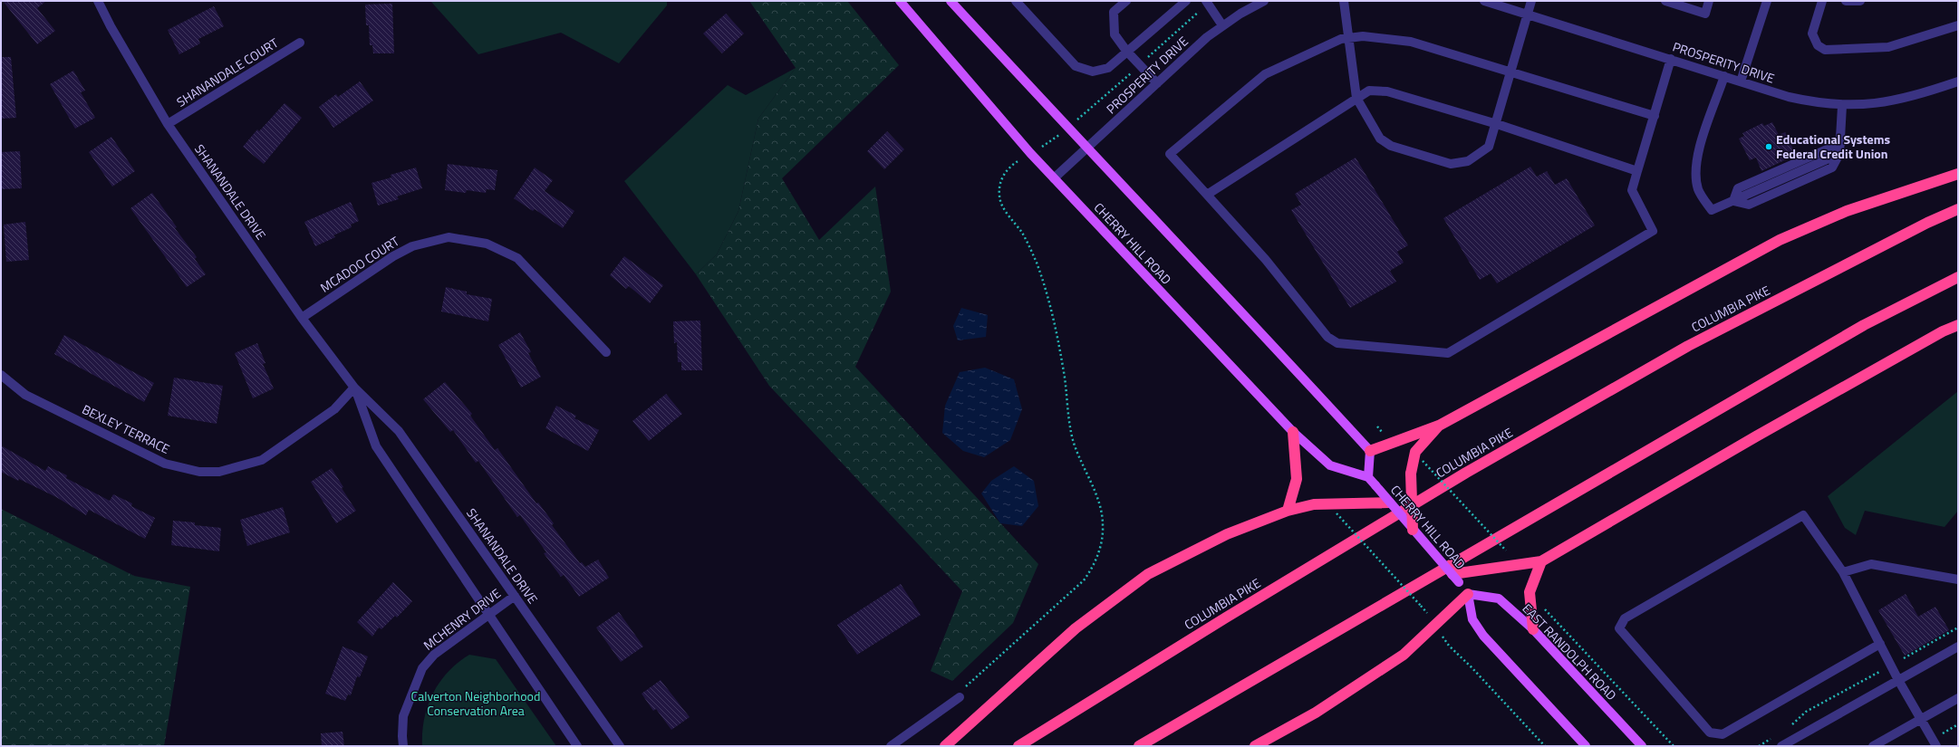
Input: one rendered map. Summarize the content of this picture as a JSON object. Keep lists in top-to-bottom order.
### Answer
{
  "streets": {
    "highway": ["COLUMBIA PIKE"],
    "main road": ["CHERRY HILL ROAD", "EAST RANDOLPH ROAD"],
    "street": [
      "PROSPERITY DRIVE",
      "SHANANDALE COURT",
      "SHANANDALE DRIVE",
      "MCADOO COURT",
      "BEXLEY TERRACE",
      "MCHENRY DRIVE"
    ]
  },
  "crossings": [
    ["PROSPERITY DRIVE", "CHERRY HILL ROAD"],
    ["SHANANDALE COURT", "SHANANDALE DRIVE"],
    ["SHANANDALE DRIVE", "MCADOO COURT"],
    ["SHANANDALE DRIVE", "BEXLEY TERRACE"],
    ["SHANANDALE DRIVE", "MCHENRY DRIVE"],
    ["CHERRY HILL ROAD", "EAST RANDOLPH ROAD"]
  ],
  "parks": ["Calverton Neighborhood Conservation Area"],
  "places": ["Educational Systems Federal Credit Union"]
}
